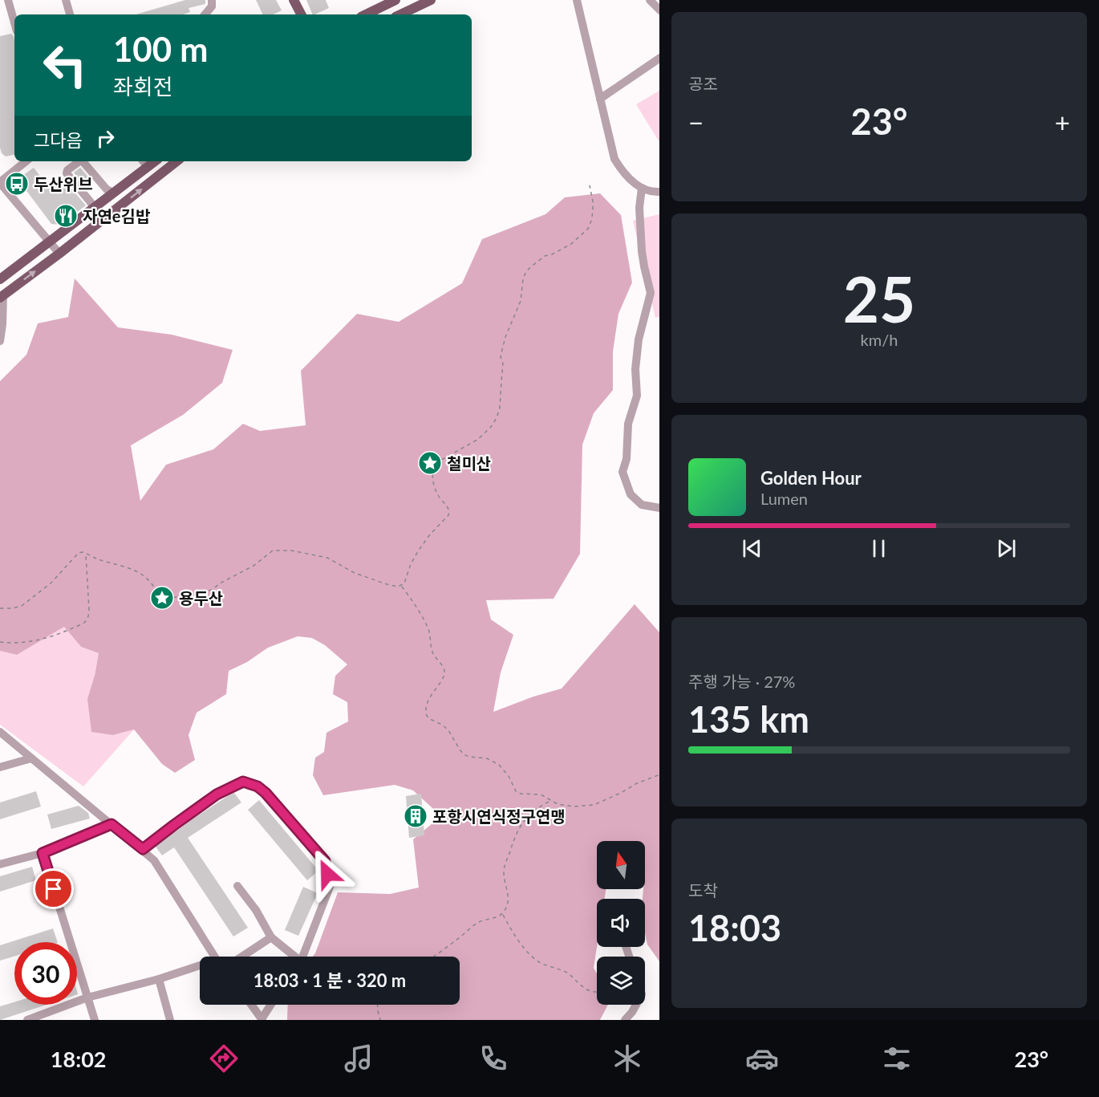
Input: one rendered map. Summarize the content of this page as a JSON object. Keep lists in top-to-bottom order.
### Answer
{
  "places": {
    "bus stop": ["두산위브"],
    "restaurant": ["자연e김밥"],
    "place": ["철미산", "용두산"],
    "building": ["포항시연식정구연맹"]
  },
  "north": "top",
  "page": {
    "tile": [
      "공조",
      ["25", "km/h"],
      ["주행 가능 · 27%", "135 km"],
      ["도착", "18:03"]
    ],
    "turn": ["100 m", "좌회전"],
    "heat": ["−", "23°", "+"],
    "then": "그다음",
    "song": ["Golden Hour", "Lumen"],
    "limit": "30",
    "trip": "18:03 · 1 분 · 320 m",
    "tabs": ["18:02", "23°"]
  }
}
